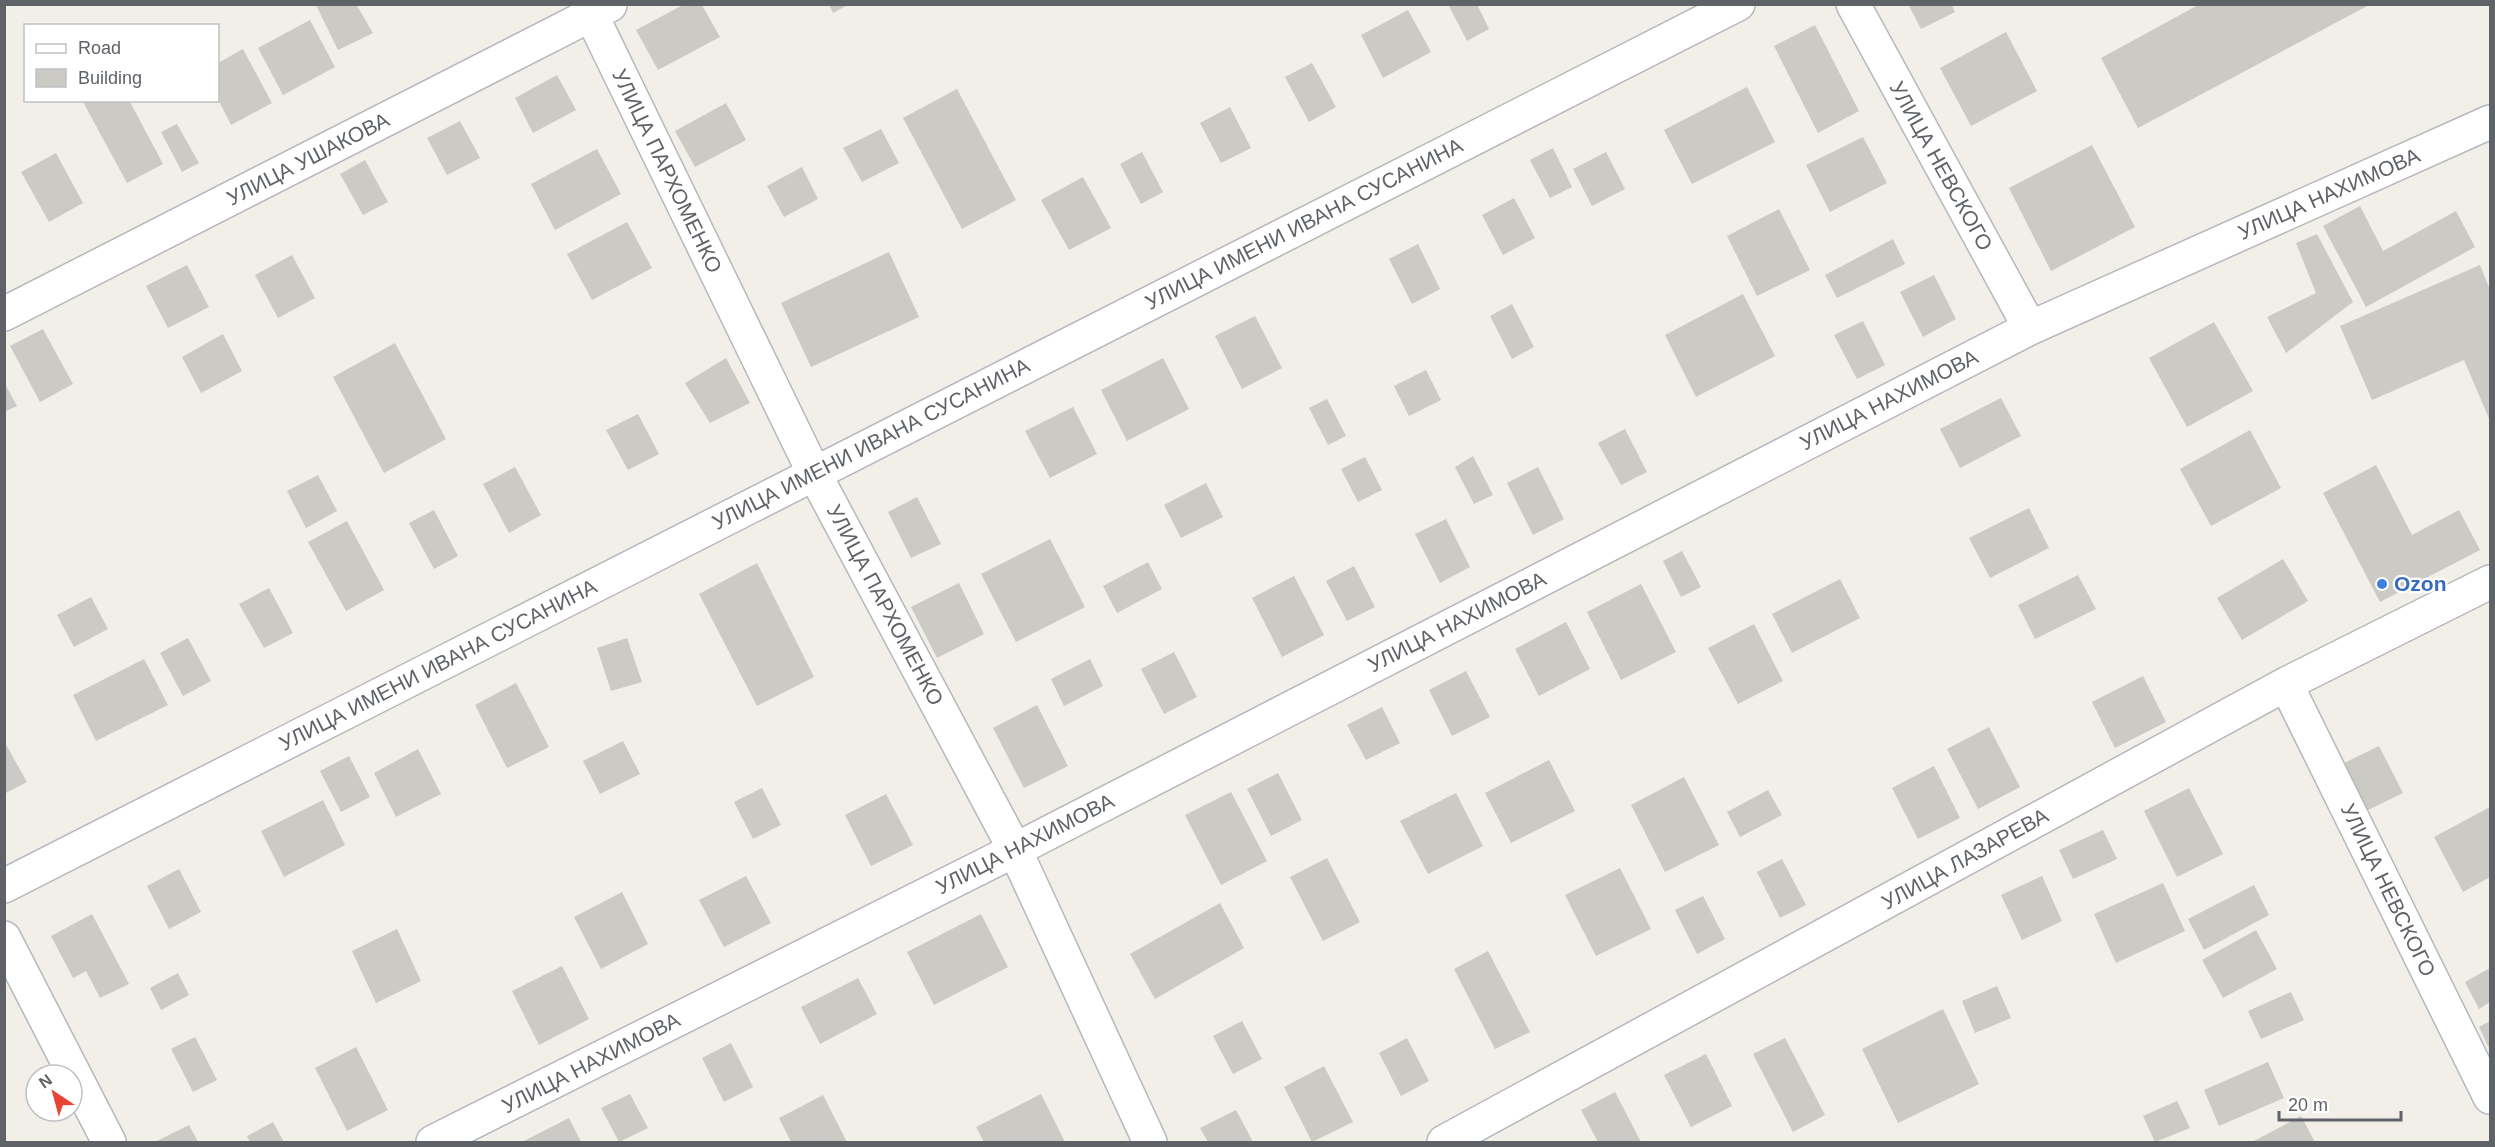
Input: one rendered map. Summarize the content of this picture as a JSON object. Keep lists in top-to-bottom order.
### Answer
{
  "streets": {
    "street": [
      "УЛИЦА УШАКОВА",
      "УЛИЦА НЕВСКОГО",
      "УЛИЦА ПАРХОМЕНКО",
      "УЛИЦА НАХИМОВА",
      "УЛИЦА ИМЕНИ ИВАНА СУСАНИНА",
      "УЛИЦА ЛАЗАРЕВА"
    ]
  },
  "crossings": [
    ["УЛИЦА УШАКОВА", "УЛИЦА ПАРХОМЕНКО"],
    ["УЛИЦА НЕВСКОГО", "УЛИЦА НАХИМОВА"],
    ["УЛИЦА НЕВСКОГО", "УЛИЦА ЛАЗАРЕВА"],
    ["УЛИЦА ПАРХОМЕНКО", "УЛИЦА НАХИМОВА"],
    ["УЛИЦА ПАРХОМЕНКО", "УЛИЦА ИМЕНИ ИВАНА СУСАНИНА"]
  ],
  "places": ["Ozon"],
  "legend": ["Road", "Building"],
  "scale_bar": "20 m",
  "north": "top left"
}
